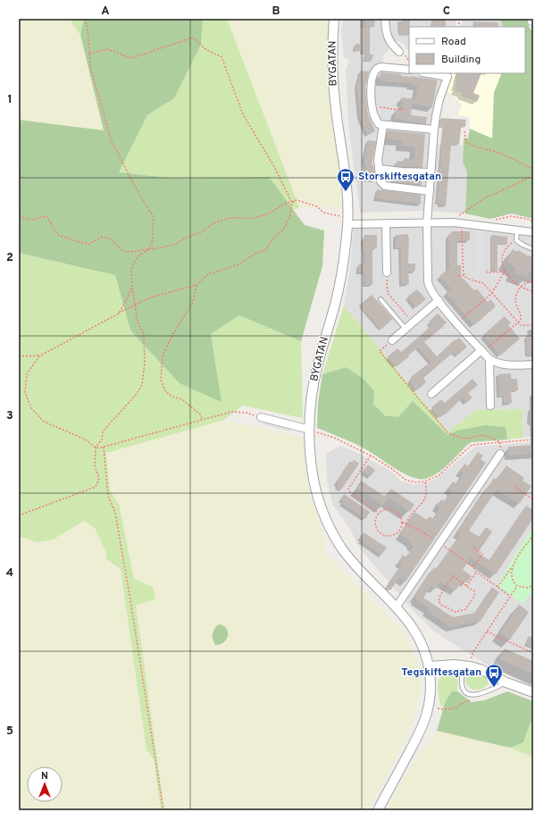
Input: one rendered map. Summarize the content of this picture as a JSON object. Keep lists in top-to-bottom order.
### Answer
{
  "streets": {
    "street": ["BYGATAN"]
  },
  "places": {
    "bus stop": ["Storskiftesgatan", "Tegskiftesgatan"]
  },
  "legend": ["Road", "Building"],
  "north": "top",
  "grid": {
    "columns": ["A", "B", "C"],
    "rows": [
      "1",
      "2",
      "3",
      "4",
      "5"
    ]
  }
}
